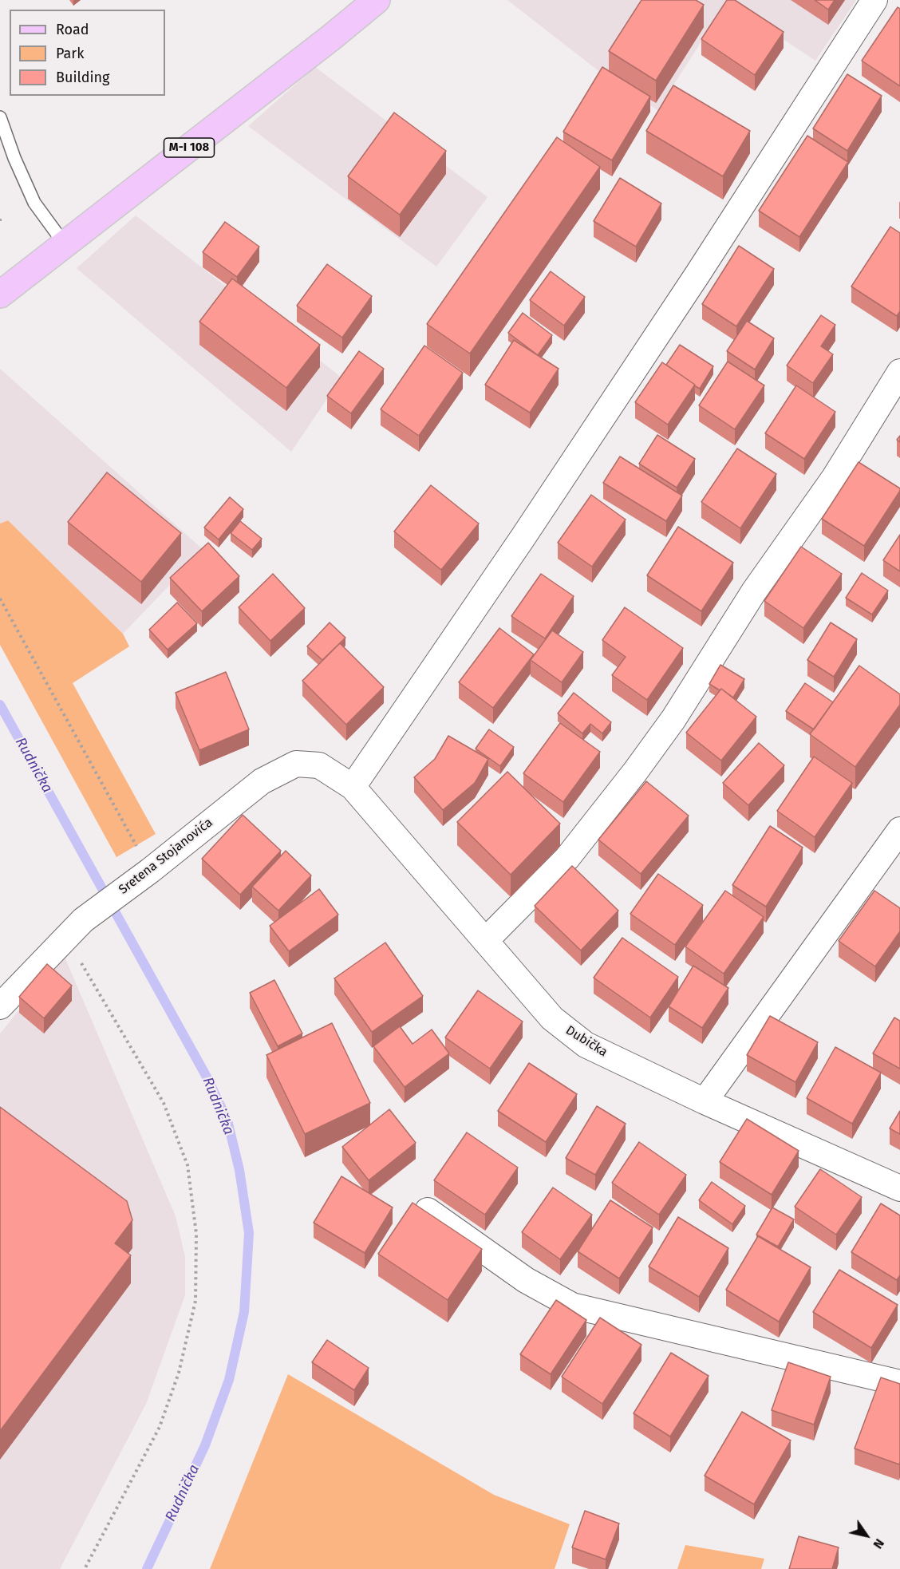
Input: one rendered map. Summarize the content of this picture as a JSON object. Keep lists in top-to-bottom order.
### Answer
{
  "streets": {
    "main road": ["M-I 108"],
    "street": ["Sretena Stojanovića", "Dubička"]
  },
  "crossings": [
    ["Sretena Stojanovića", "Dubička"]
  ],
  "water": ["Rudnička"],
  "legend": ["Road", "Park", "Building"],
  "north": "bottom right"
}
